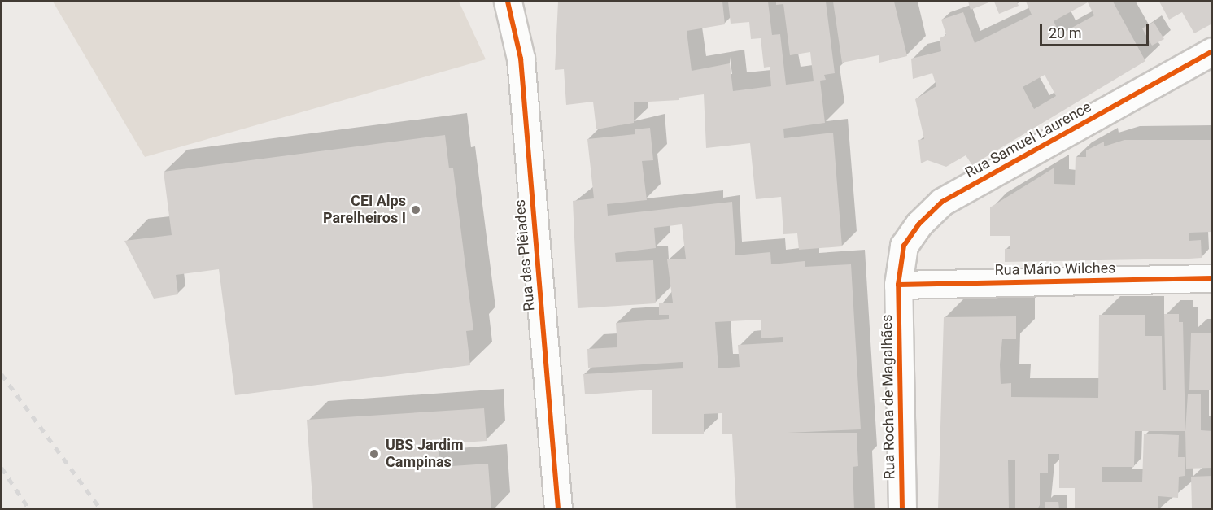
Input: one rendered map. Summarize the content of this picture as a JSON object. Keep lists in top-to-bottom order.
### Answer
{
  "streets": {
    "street": [
      "Rua Samuel Laurence",
      "Rua das Plêiades",
      "Rua Mário Wilches",
      "Rua Rocha de Magalhães"
    ]
  },
  "crossings": [
    ["Rua Samuel Laurence", "Rua Mário Wilches"],
    ["Rua Samuel Laurence", "Rua Rocha de Magalhães"],
    ["Rua Mário Wilches", "Rua Rocha de Magalhães"]
  ],
  "places": ["CEI Alps Parelheiros I", "UBS Jardim Campinas"],
  "scale_bar": "20 m"
}
